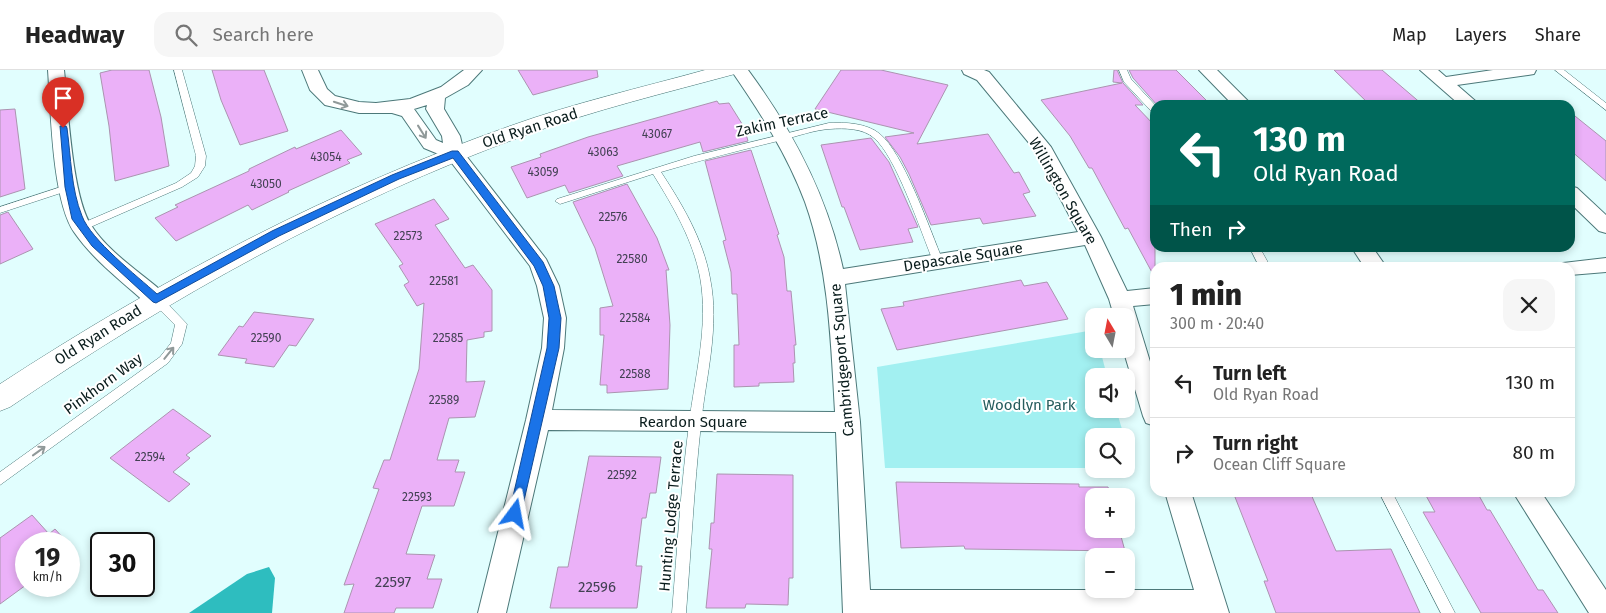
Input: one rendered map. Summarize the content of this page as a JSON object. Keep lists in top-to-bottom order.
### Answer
{
  "streets": {
    "street": [
      "Old Ryan Road",
      "Willington Square",
      "Depascale Square",
      "Cambridgeport Square",
      "Reardon Square"
    ],
    "lane": ["Zakim Terrace", "Pinkhorn Way", "Hunting Lodge Terrace"]
  },
  "crossings": [
    ["Zakim Terrace", "Depascale Square"],
    ["Zakim Terrace", "Cambridgeport Square"],
    ["Old Ryan Road", "Pinkhorn Way"],
    ["Willington Square", "Depascale Square"],
    ["Depascale Square", "Cambridgeport Square"],
    ["Cambridgeport Square", "Reardon Square"],
    ["Reardon Square", "Hunting Lodge Terrace"]
  ],
  "one_way": ["Pinkhorn Way"],
  "parks": ["Woodlyn Park"],
  "house_numbers": [
    "43067",
    "43063",
    "43054",
    "43059",
    "43050",
    "22576",
    "22573",
    "22580",
    "22581",
    "22584",
    "22590",
    "22585",
    "22588",
    "22589",
    "22594",
    "22592",
    "22593",
    "22597",
    "22596"
  ],
  "north": "top",
  "page": {
    "header": "Headway",
    "search": "Search here",
    "nav": ["Map", "Layers", "Share"],
    "turn": ["130 m", "Old Ryan Road"],
    "then": "Then",
    "heading": ["1 min", "300 m · 20:40"],
    "map_buttons": ["+", "−"],
    "list": [
      {
        "name": "Turn left",
        "note": "Old Ryan Road",
        "value": "130 m"
      },
      {
        "name": "Turn right",
        "note": "Ocean Cliff Square",
        "value": "80 m"
      }
    ],
    "speed": "19 km/h",
    "limit": "30"
  }
}
